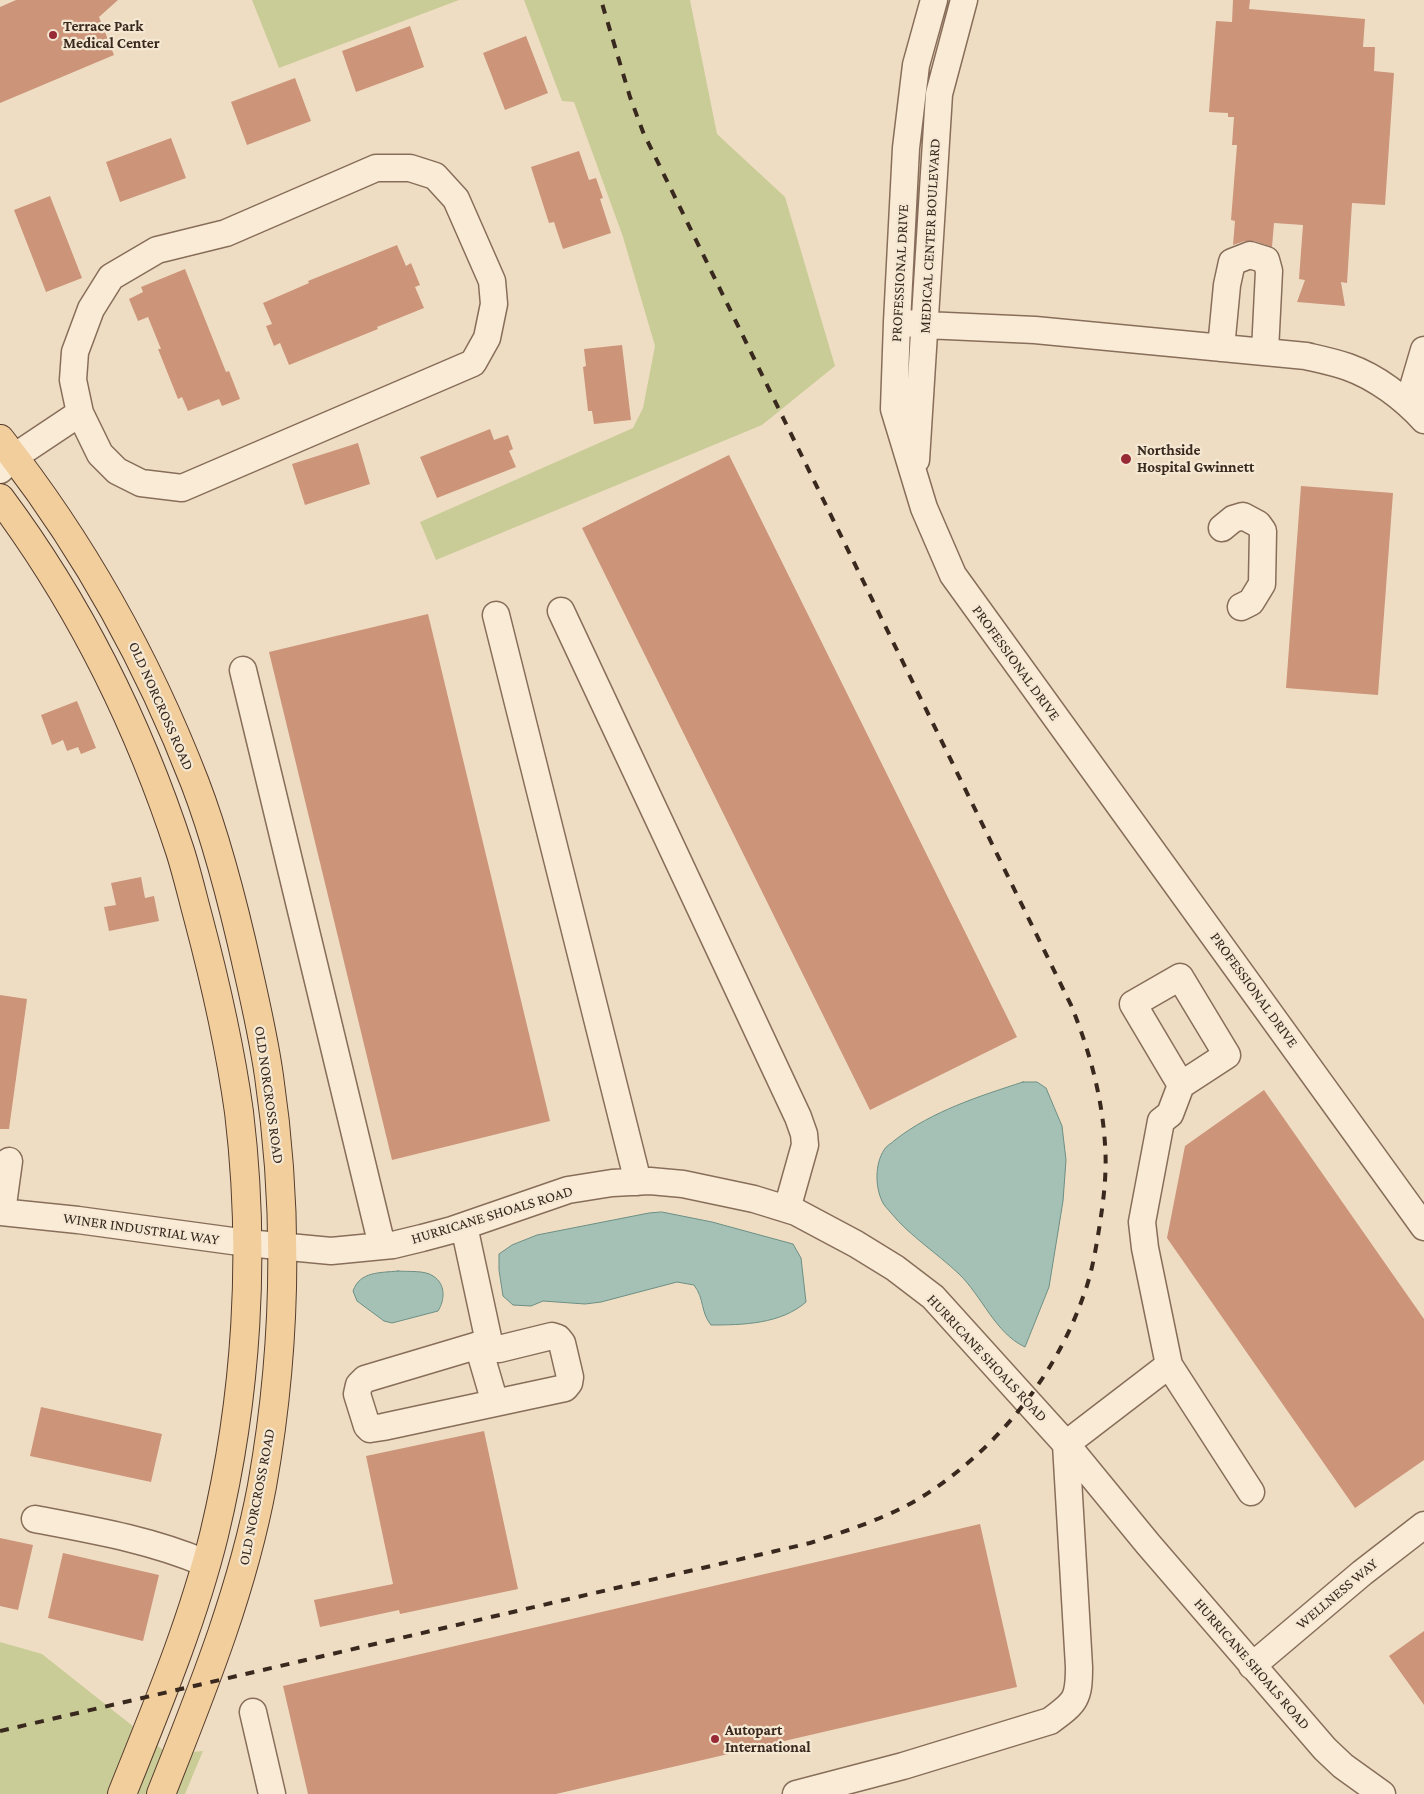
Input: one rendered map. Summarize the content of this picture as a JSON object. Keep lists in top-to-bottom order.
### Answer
{
  "streets": {
    "main road": ["OLD NORCROSS ROAD"],
    "street": [
      "MEDICAL CENTER BOULEVARD",
      "PROFESSIONAL DRIVE",
      "HURRICANE SHOALS ROAD",
      "WINER INDUSTRIAL WAY",
      "WELLNESS WAY"
    ]
  },
  "crossings": [
    ["MEDICAL CENTER BOULEVARD", "PROFESSIONAL DRIVE"],
    ["OLD NORCROSS ROAD", "HURRICANE SHOALS ROAD"],
    ["OLD NORCROSS ROAD", "WINER INDUSTRIAL WAY"],
    ["HURRICANE SHOALS ROAD", "WINER INDUSTRIAL WAY"],
    ["HURRICANE SHOALS ROAD", "WELLNESS WAY"]
  ],
  "places": ["Terrace Park Medical Center", "Northside Hospital Gwinnett", "Autopart International"]
}
